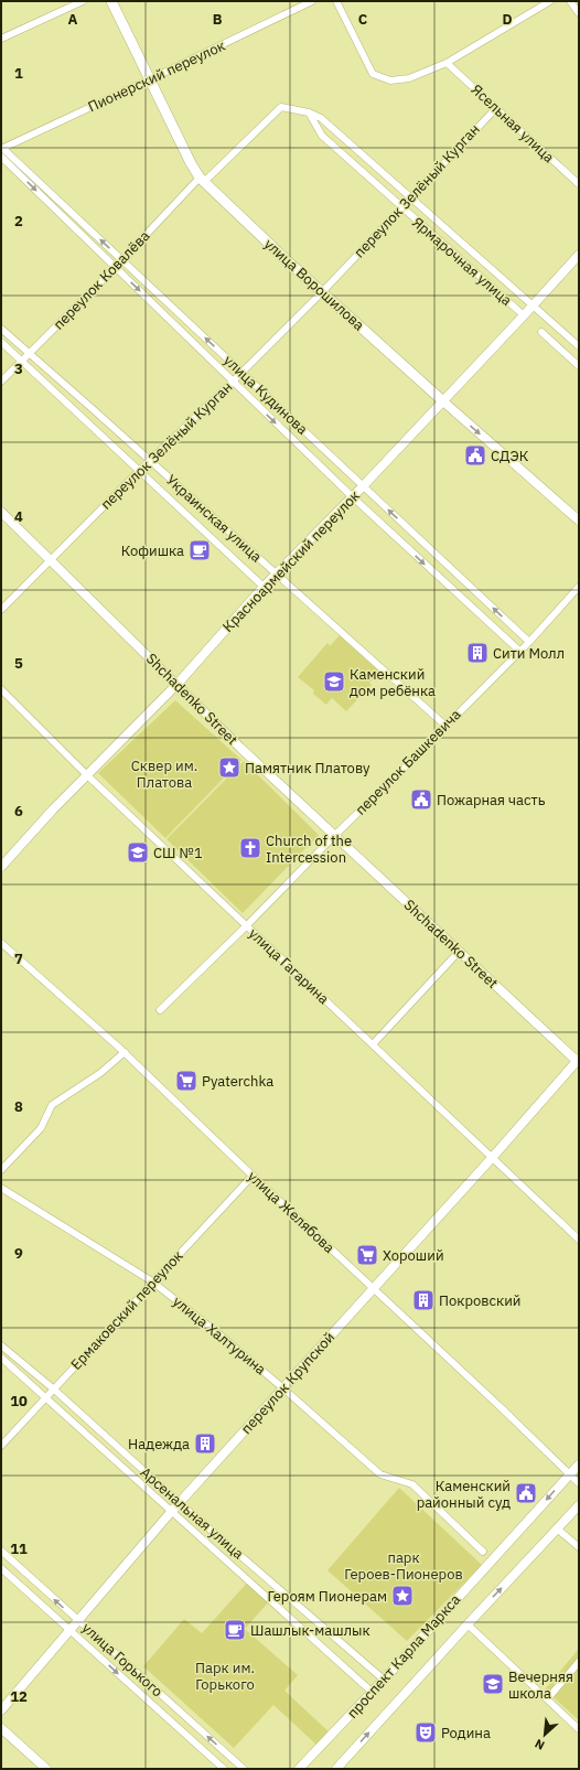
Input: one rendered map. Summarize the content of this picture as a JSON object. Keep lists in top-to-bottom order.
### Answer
{
  "streets": {
    "main road": ["улица Ворошилова"],
    "street": [
      "Пионерский переулок",
      "Ясельная улица",
      "переулок Зелёный Курган",
      "Ярмарочная улица",
      "переулок Ковалёва",
      "улица Кудинова",
      "Украинская улица",
      "Красноармейский переулок",
      "Shchadenko Street",
      "переулок Башкевича",
      "улица Гагарина",
      "улица Желябова",
      "Ермаковский переулок",
      "улица Халтурина",
      "переулок Крупской",
      "Арсенальная улица",
      "проспект Карла Маркса",
      "улица Горького"
    ]
  },
  "crossings": [
    ["Пионерский переулок", "улица Ворошилова"],
    ["Пионерский переулок", "улица Кудинова"],
    ["Ясельная улица", "переулок Зелёный Курган"],
    ["переулок Зелёный Курган", "Ярмарочная улица"],
    ["переулок Зелёный Курган", "улица Ворошилова"],
    ["переулок Зелёный Курган", "улица Кудинова"],
    ["переулок Зелёный Курган", "Украинская улица"],
    ["переулок Зелёный Курган", "Shchadenko Street"],
    ["Ярмарочная улица", "переулок Ковалёва"],
    ["Ярмарочная улица", "Красноармейский переулок"],
    ["переулок Ковалёва", "улица Ворошилова"],
    ["переулок Ковалёва", "улица Кудинова"],
    ["переулок Ковалёва", "Украинская улица"],
    ["улица Ворошилова", "Красноармейский переулок"],
    ["улица Кудинова", "Красноармейский переулок"],
    ["улица Кудинова", "переулок Башкевича"],
    ["Украинская улица", "Красноармейский переулок"],
    ["Украинская улица", "переулок Башкевича"],
    ["Красноармейский переулок", "Shchadenko Street"],
    ["Красноармейский переулок", "улица Гагарина"],
    ["Shchadenko Street", "переулок Башкевича"],
    ["Shchadenko Street", "переулок Крупской"],
    ["переулок Башкевича", "улица Гагарина"],
    ["улица Гагарина", "переулок Крупской"],
    ["улица Желябова", "Ермаковский переулок"],
    ["улица Желябова", "переулок Крупской"],
    ["улица Желябова", "проспект Карла Маркса"],
    ["Ермаковский переулок", "улица Халтурина"],
    ["Ермаковский переулок", "Арсенальная улица"],
    ["улица Халтурина", "переулок Крупской"],
    ["переулок Крупской", "Арсенальная улица"],
    ["переулок Крупской", "улица Горького"],
    ["Арсенальная улица", "проспект Карла Маркса"]
  ],
  "parks": ["Сквер им. Платова", "парк Героев-Пионеров", "Парк им. Горького"],
  "places": {
    "public building": ["СДЭК", "Пожарная часть", "Каменский районный суд"],
    "cafe": ["Кофишка", "Шашлык-машлык"],
    "building": ["Сити Молл", "Покровский", "Надежда"],
    "school or university": ["Каменский дом ребёнка", "СШ №1", "Вечерняя школа"],
    "place": ["Памятник Платову", "Героям Пионерам"],
    "church": ["Church of the Intercession"],
    "supermarket": ["Pyaterchka", "Хороший"],
    "theatre": ["Родина"]
  },
  "north": "bottom left",
  "grid": {
    "columns": [
      "A",
      "B",
      "C",
      "D"
    ],
    "rows": [
      "1",
      "2",
      "3",
      "4",
      "5",
      "6",
      "7",
      "8",
      "9",
      "10",
      "11",
      "12"
    ]
  }
}
